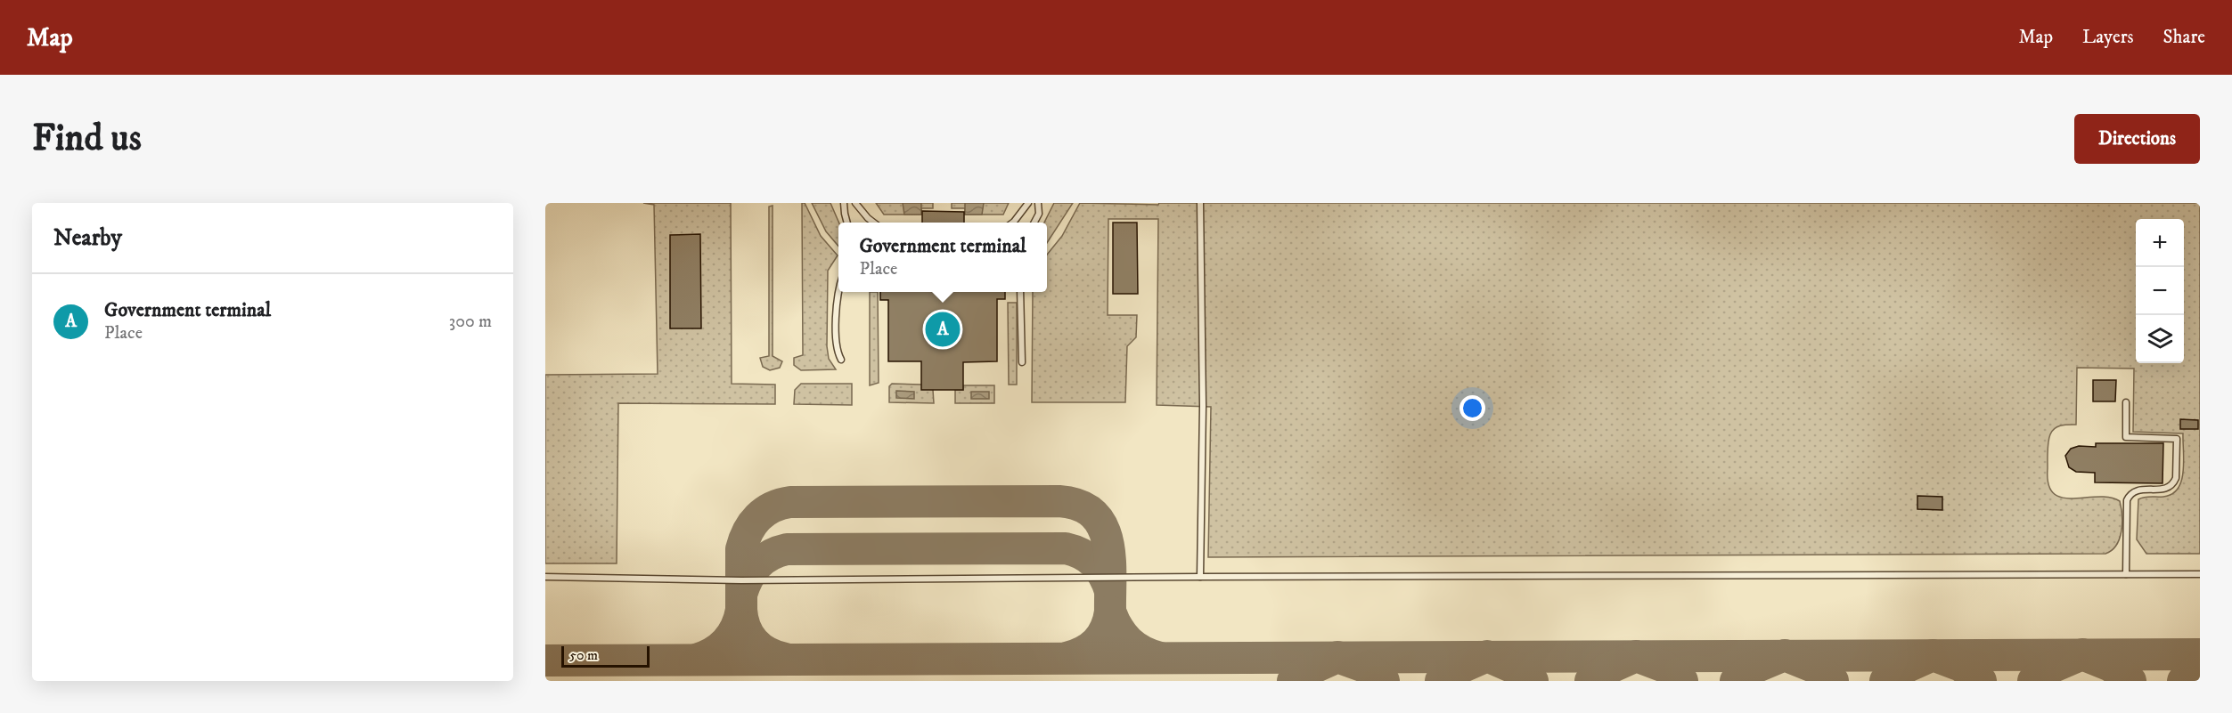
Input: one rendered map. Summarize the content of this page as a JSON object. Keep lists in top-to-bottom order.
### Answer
{
  "scale_bar": "50 m",
  "page": {
    "header": "Map",
    "nav": ["Map", "Layers", "Share"],
    "buttons": "Directions",
    "title": "Find us",
    "heading": "Nearby",
    "map_buttons": ["+", "−"],
    "popup": ["Government terminal", "Place"],
    "list": [
      {
        "mark": "A",
        "name": "Government terminal",
        "note": "Place",
        "value": "300 m"
      }
    ],
    "pins": "A",
    "scale": "50 m"
  }
}
